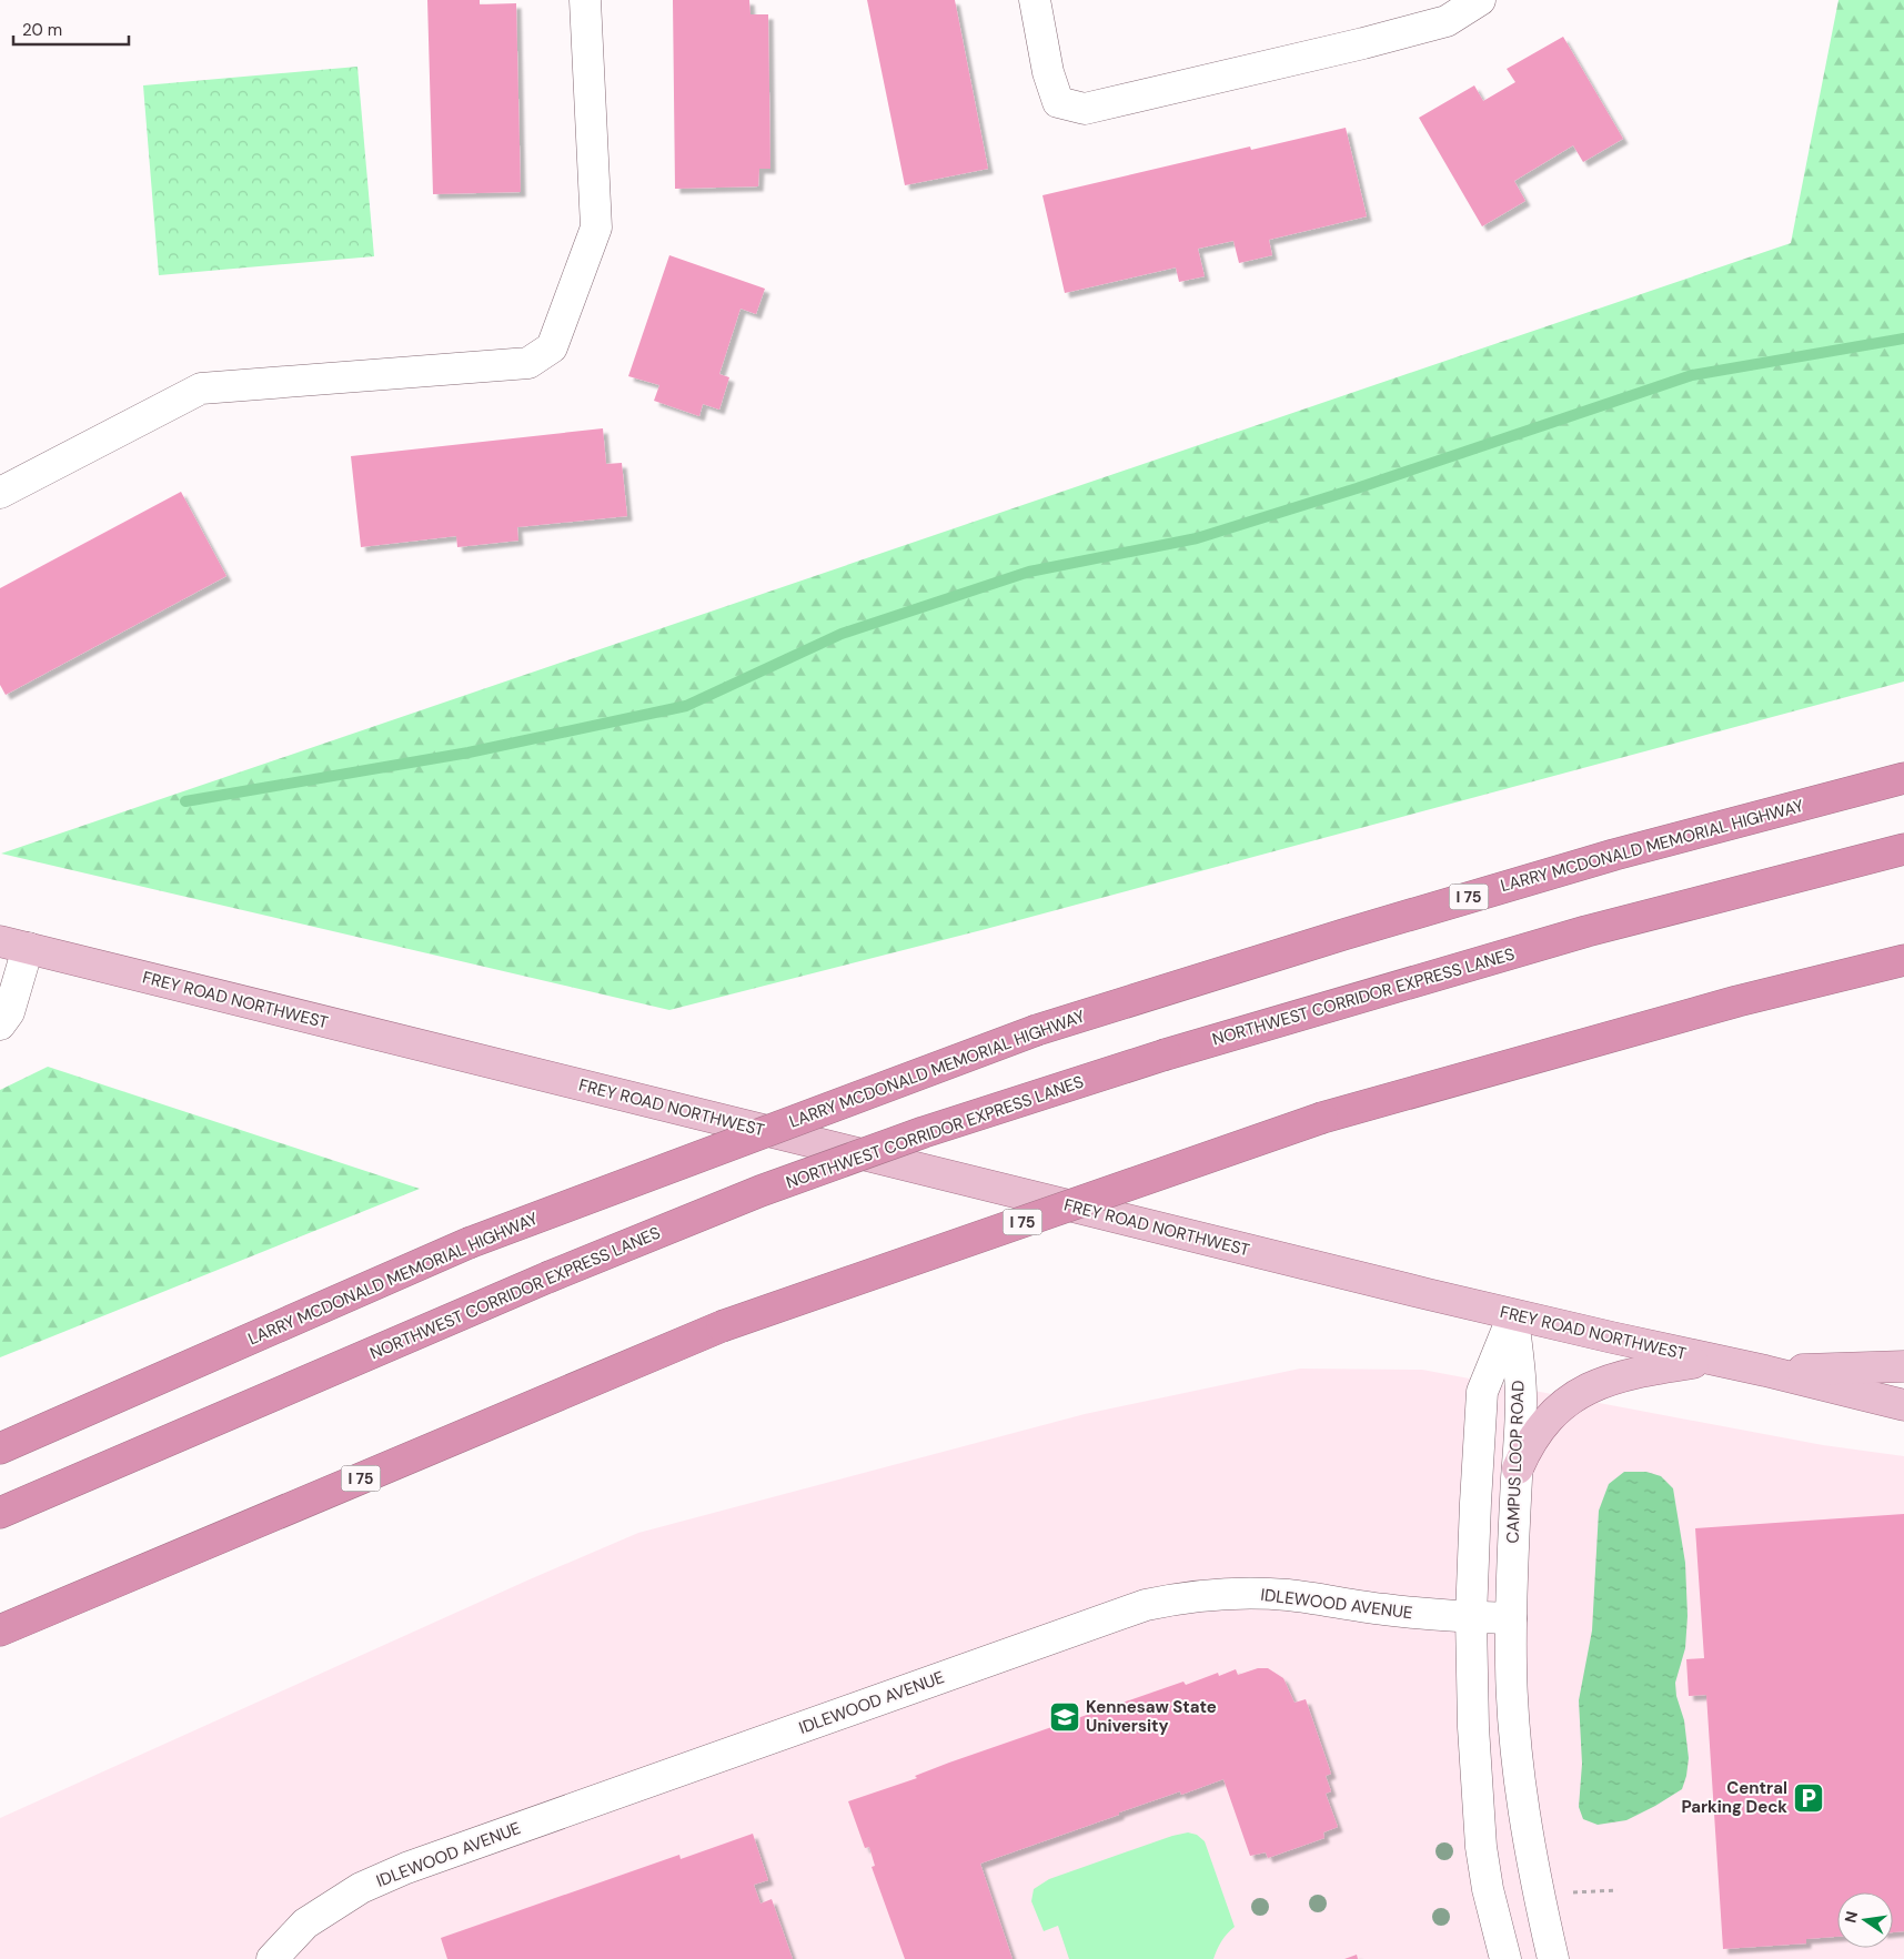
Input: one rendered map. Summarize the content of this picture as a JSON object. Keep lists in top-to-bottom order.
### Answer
{
  "streets": {
    "highway": ["LARRY MCDONALD MEMORIAL HIGHWAY", "I 75", "NORTHWEST CORRIDOR EXPRESS LANES"],
    "main road": ["FREY ROAD NORTHWEST"],
    "street": ["CAMPUS LOOP ROAD", "IDLEWOOD AVENUE"]
  },
  "crossings": [
    ["FREY ROAD NORTHWEST", "CAMPUS LOOP ROAD"],
    ["CAMPUS LOOP ROAD", "IDLEWOOD AVENUE"]
  ],
  "places": {
    "school or university": ["Kennesaw State University"],
    "parking": ["Central Parking Deck"]
  },
  "scale_bar": "20 m",
  "north": "left"
}
